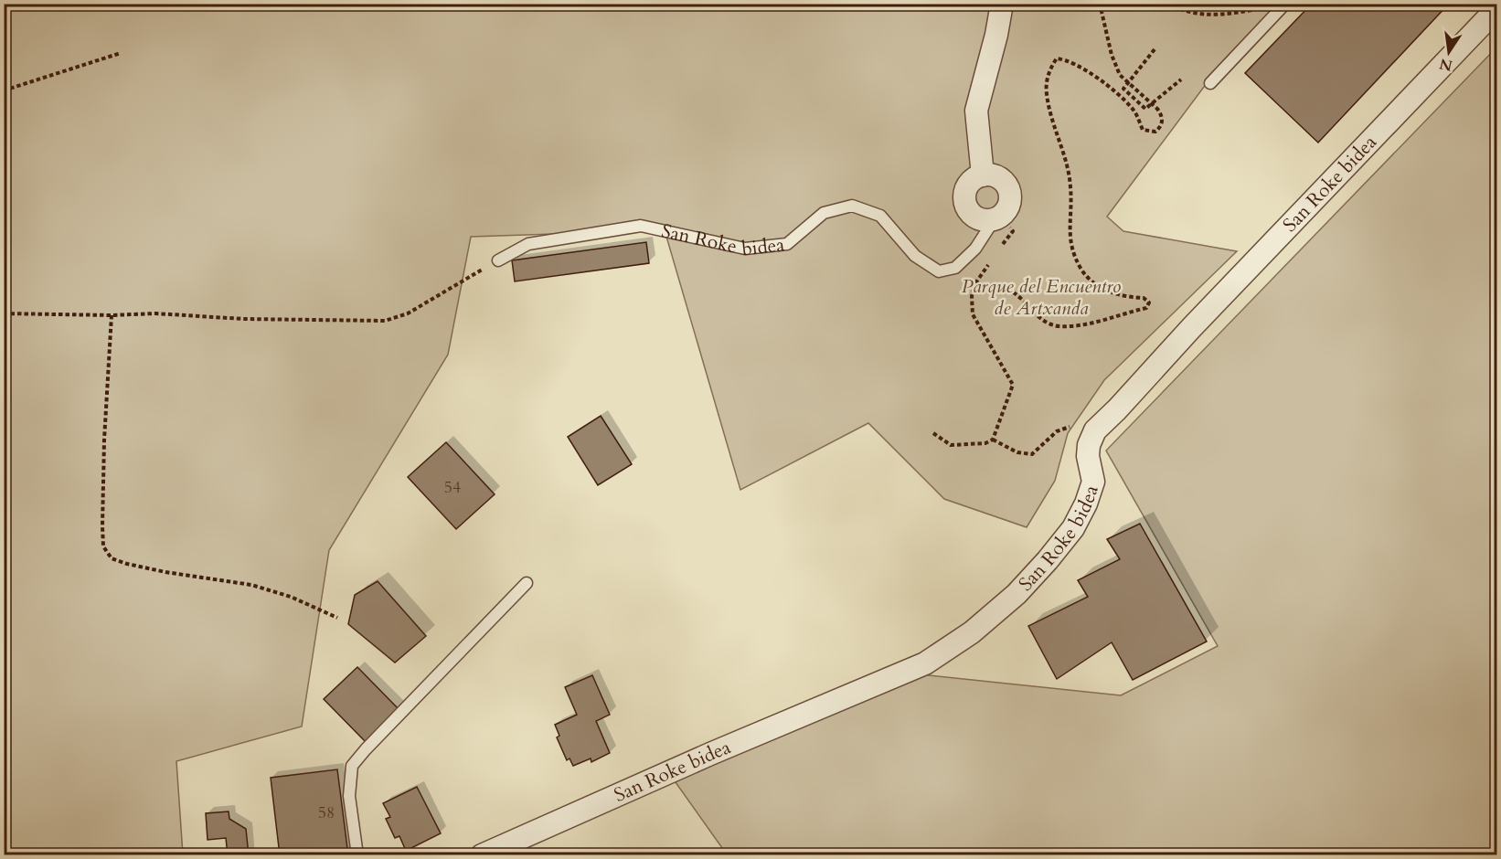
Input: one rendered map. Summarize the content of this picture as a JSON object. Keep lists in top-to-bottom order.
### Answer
{
  "streets": {
    "street": ["San Roke bidea"]
  },
  "parks": ["Parque del Encuentro de Artxanda"],
  "house_numbers": ["54", "58"],
  "north": "bottom"
}
